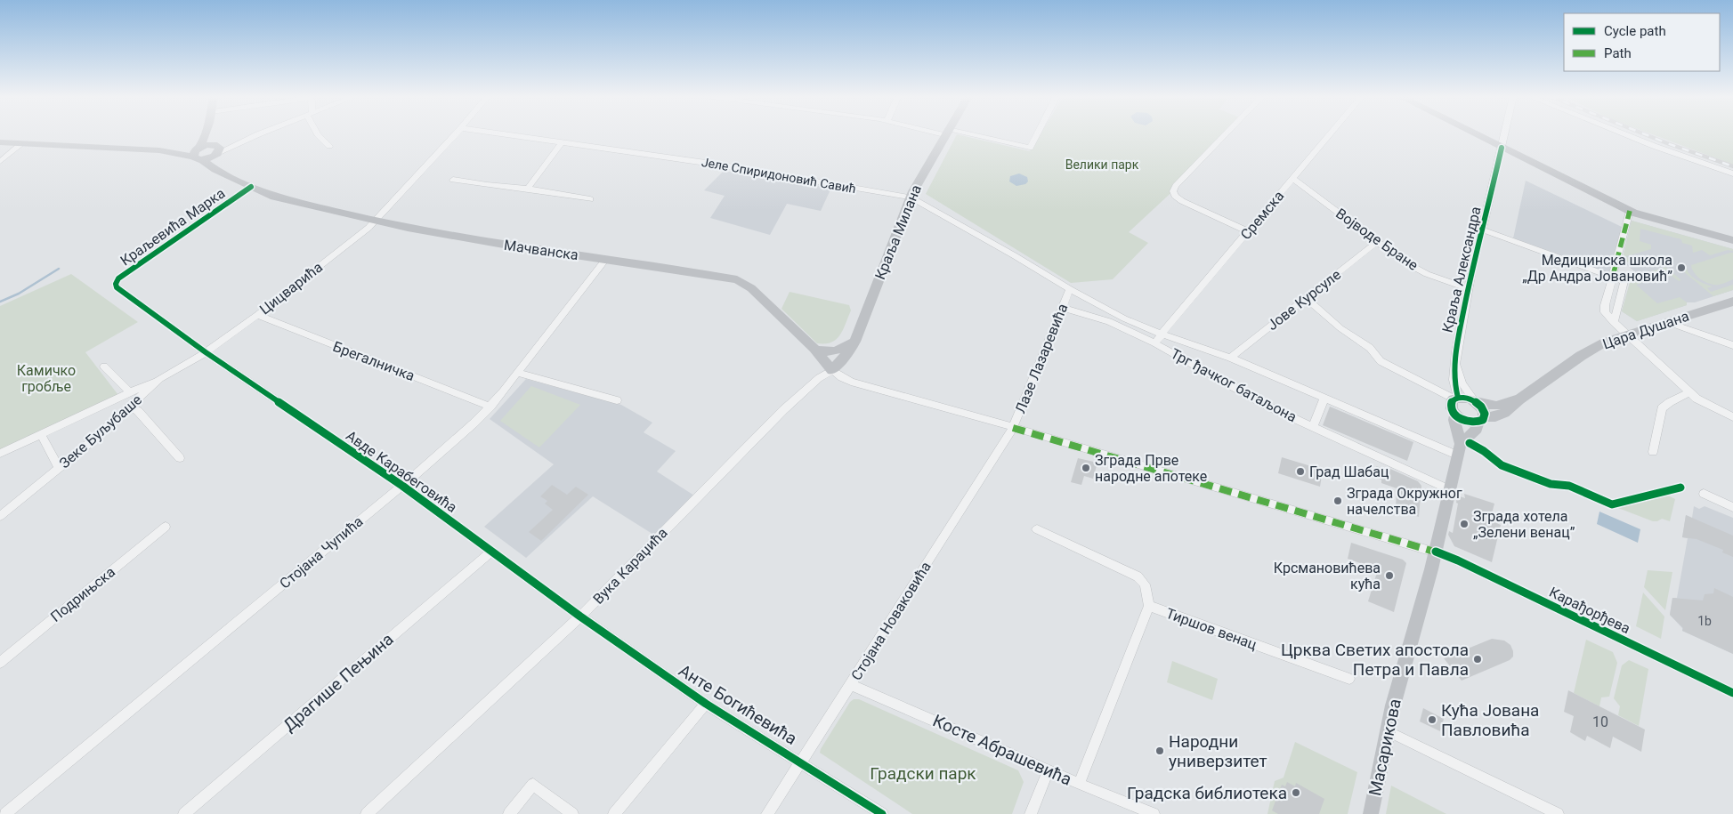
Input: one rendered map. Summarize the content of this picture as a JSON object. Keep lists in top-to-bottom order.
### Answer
{
  "streets": {
    "main road": [
      "Краља Милана",
      "Мачванска",
      "Цара Душана",
      "Масарикова"
    ],
    "street": [
      "Јеле Спиридоновић Савић",
      "Сремска",
      "Краљевића Марка",
      "Војводе Бране",
      "Краља Александра",
      "Цицварића",
      "Јове Курсуле",
      "Лазе Лазаревића",
      "Брегалничка",
      "Трг ђачког батаљона",
      "Зеке Буљубаше",
      "Авде Карабеговића",
      "Стојана Чупића",
      "Вука Караџића",
      "Подрињска",
      "Карађорђева",
      "Стојана Новаковића",
      "Тиршов венац",
      "Драгише Пењина",
      "Анте Богићевића",
      "Косте Абрашевића"
    ]
  },
  "crossings": [
    ["Јеле Спиридоновић Савић", "Краља Милана"],
    ["Јеле Спиридоновић Савић", "Лазе Лазаревића"],
    ["Јеле Спиридоновић Савић", "Трг ђачког батаљона"],
    ["Сремска", "Војводе Бране"],
    ["Сремска", "Трг ђачког батаљона"],
    ["Краљевића Марка", "Мачванска"],
    ["Краљевића Марка", "Цицварића"],
    ["Краљевића Марка", "Зеке Буљубаше"],
    ["Краљевића Марка", "Авде Карабеговића"],
    ["Краља Милана", "Мачванска"],
    ["Краља Милана", "Вука Караџића"],
    ["Краља Милана", "Карађорђева"],
    ["Војводе Бране", "Краља Александра"],
    ["Војводе Бране", "Јове Курсуле"],
    ["Мачванска", "Цицварића"],
    ["Мачванска", "Стојана Чупића"],
    ["Мачванска", "Вука Караџића"],
    ["Мачванска", "Карађорђева"],
    ["Краља Александра", "Цара Душана"],
    ["Цицварића", "Брегалничка"],
    ["Цицварића", "Зеке Буљубаше"],
    ["Цицварића", "Авде Карабеговића"],
    ["Јове Курсуле", "Трг ђачког батаљона"],
    ["Лазе Лазаревића", "Трг ђачког батаљона"],
    ["Лазе Лазаревића", "Карађорђева"],
    ["Лазе Лазаревића", "Стојана Новаковића"],
    ["Брегалничка", "Стојана Чупића"],
    ["Зеке Буљубаше", "Авде Карабеговића"],
    ["Авде Карабеговића", "Стојана Чупића"],
    ["Авде Карабеговића", "Вука Караџића"],
    ["Авде Карабеговића", "Драгише Пењина"],
    ["Авде Карабеговића", "Анте Богићевића"],
    ["Вука Караџића", "Карађорђева"],
    ["Вука Караџића", "Анте Богићевића"],
    ["Карађорђева", "Стојана Новаковића"],
    ["Карађорђева", "Масарикова"],
    ["Стојана Новаковића", "Анте Богићевића"],
    ["Стојана Новаковића", "Косте Абрашевића"],
    ["Тиршов венац", "Косте Абрашевића"]
  ],
  "parks": ["Велики парк", "Камичко гробље", "Градски парк"],
  "places": [
    "Медицинска школа „Др Андра Јовановић”",
    "Зграда Прве народне апотеке",
    "Град Шабац",
    "Зграда Окружног начелства",
    "Зграда хотела „Зелени венац”",
    "Крсмановићева кућа",
    "Црква Светих апостола Петра и Павла",
    "Кућа Јована Павловића",
    "Народни универзитет",
    "Градска библиотека"
  ],
  "house_numbers": ["1b", "10"],
  "legend": ["Cycle path", "Path"]
}
